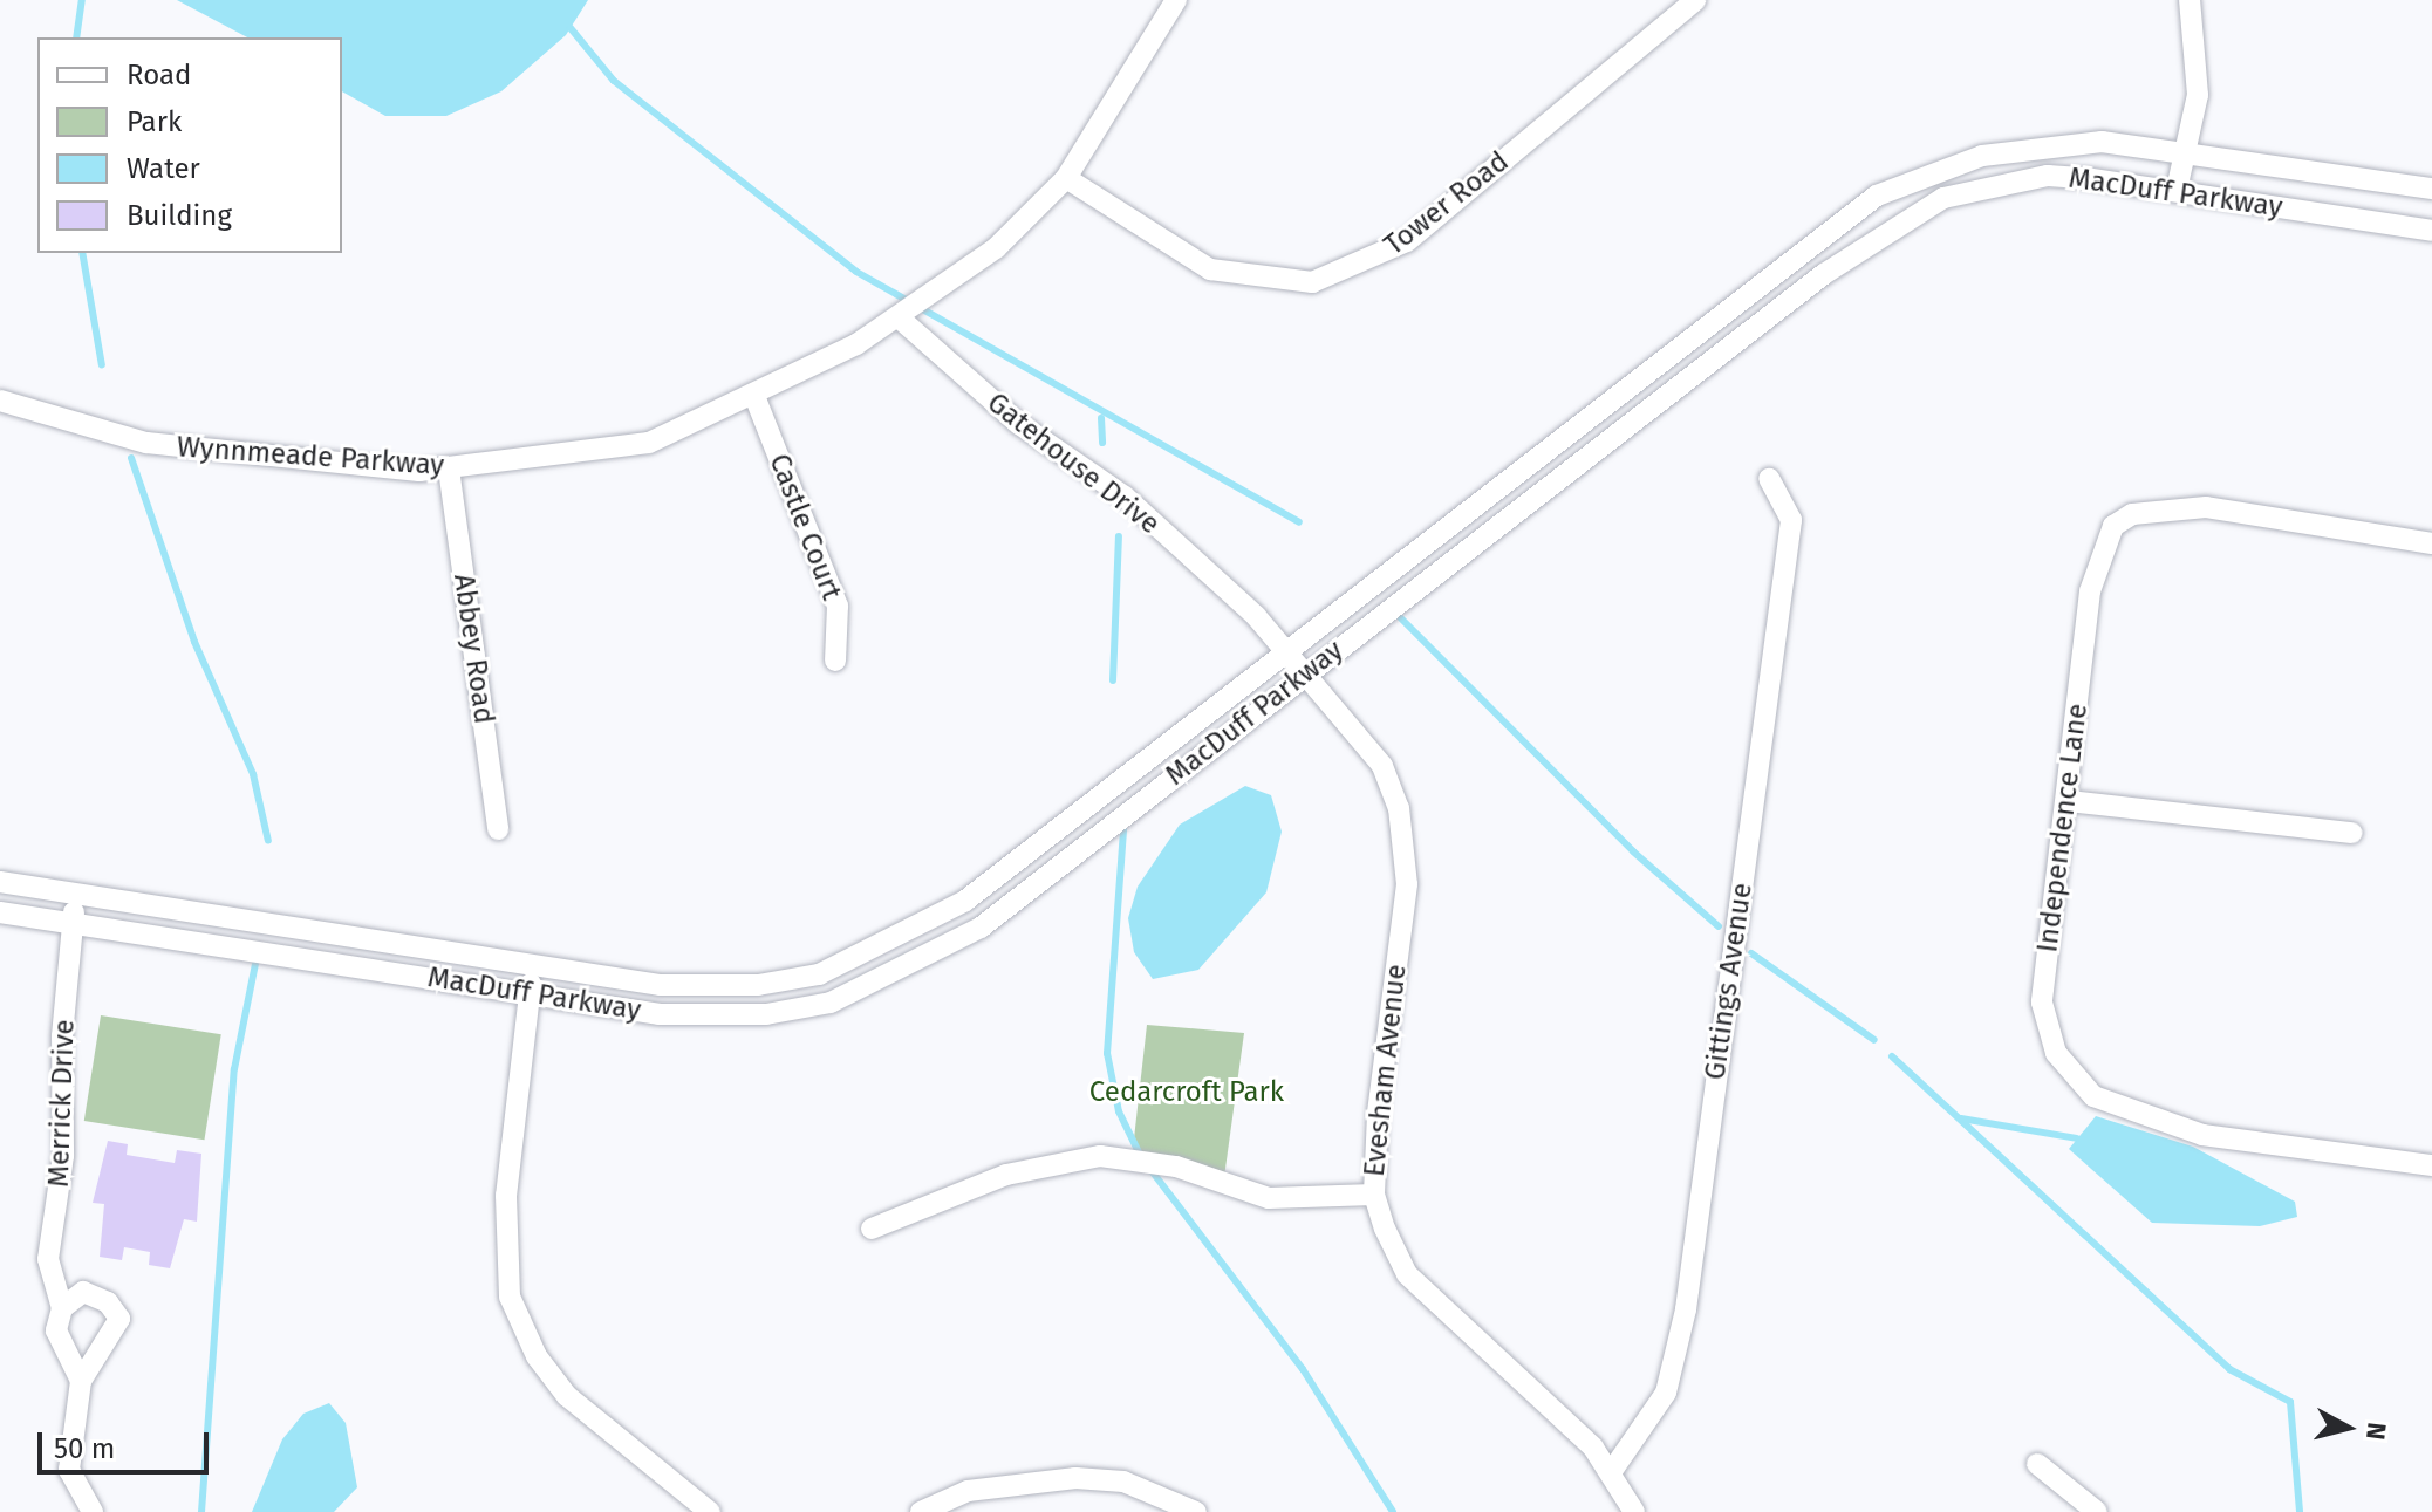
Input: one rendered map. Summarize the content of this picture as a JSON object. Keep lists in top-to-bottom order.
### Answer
{
  "streets": {
    "street": [
      "MacDuff Parkway",
      "Tower Road",
      "Wynnmeade Parkway",
      "Gatehouse Drive",
      "Castle Court",
      "Abbey Road",
      "Independence Lane",
      "Gittings Avenue",
      "Evesham Avenue",
      "Merrick Drive"
    ]
  },
  "crossings": [
    ["MacDuff Parkway", "Gatehouse Drive"],
    ["MacDuff Parkway", "Evesham Avenue"],
    ["MacDuff Parkway", "Merrick Drive"],
    ["Tower Road", "Wynnmeade Parkway"],
    ["Wynnmeade Parkway", "Gatehouse Drive"],
    ["Wynnmeade Parkway", "Castle Court"],
    ["Wynnmeade Parkway", "Abbey Road"],
    ["Gatehouse Drive", "Evesham Avenue"],
    ["Gittings Avenue", "Evesham Avenue"]
  ],
  "parks": ["Cedarcroft Park"],
  "legend": [
    "Road",
    "Park",
    "Water",
    "Building"
  ],
  "scale_bar": "50 m",
  "north": "right"
}
